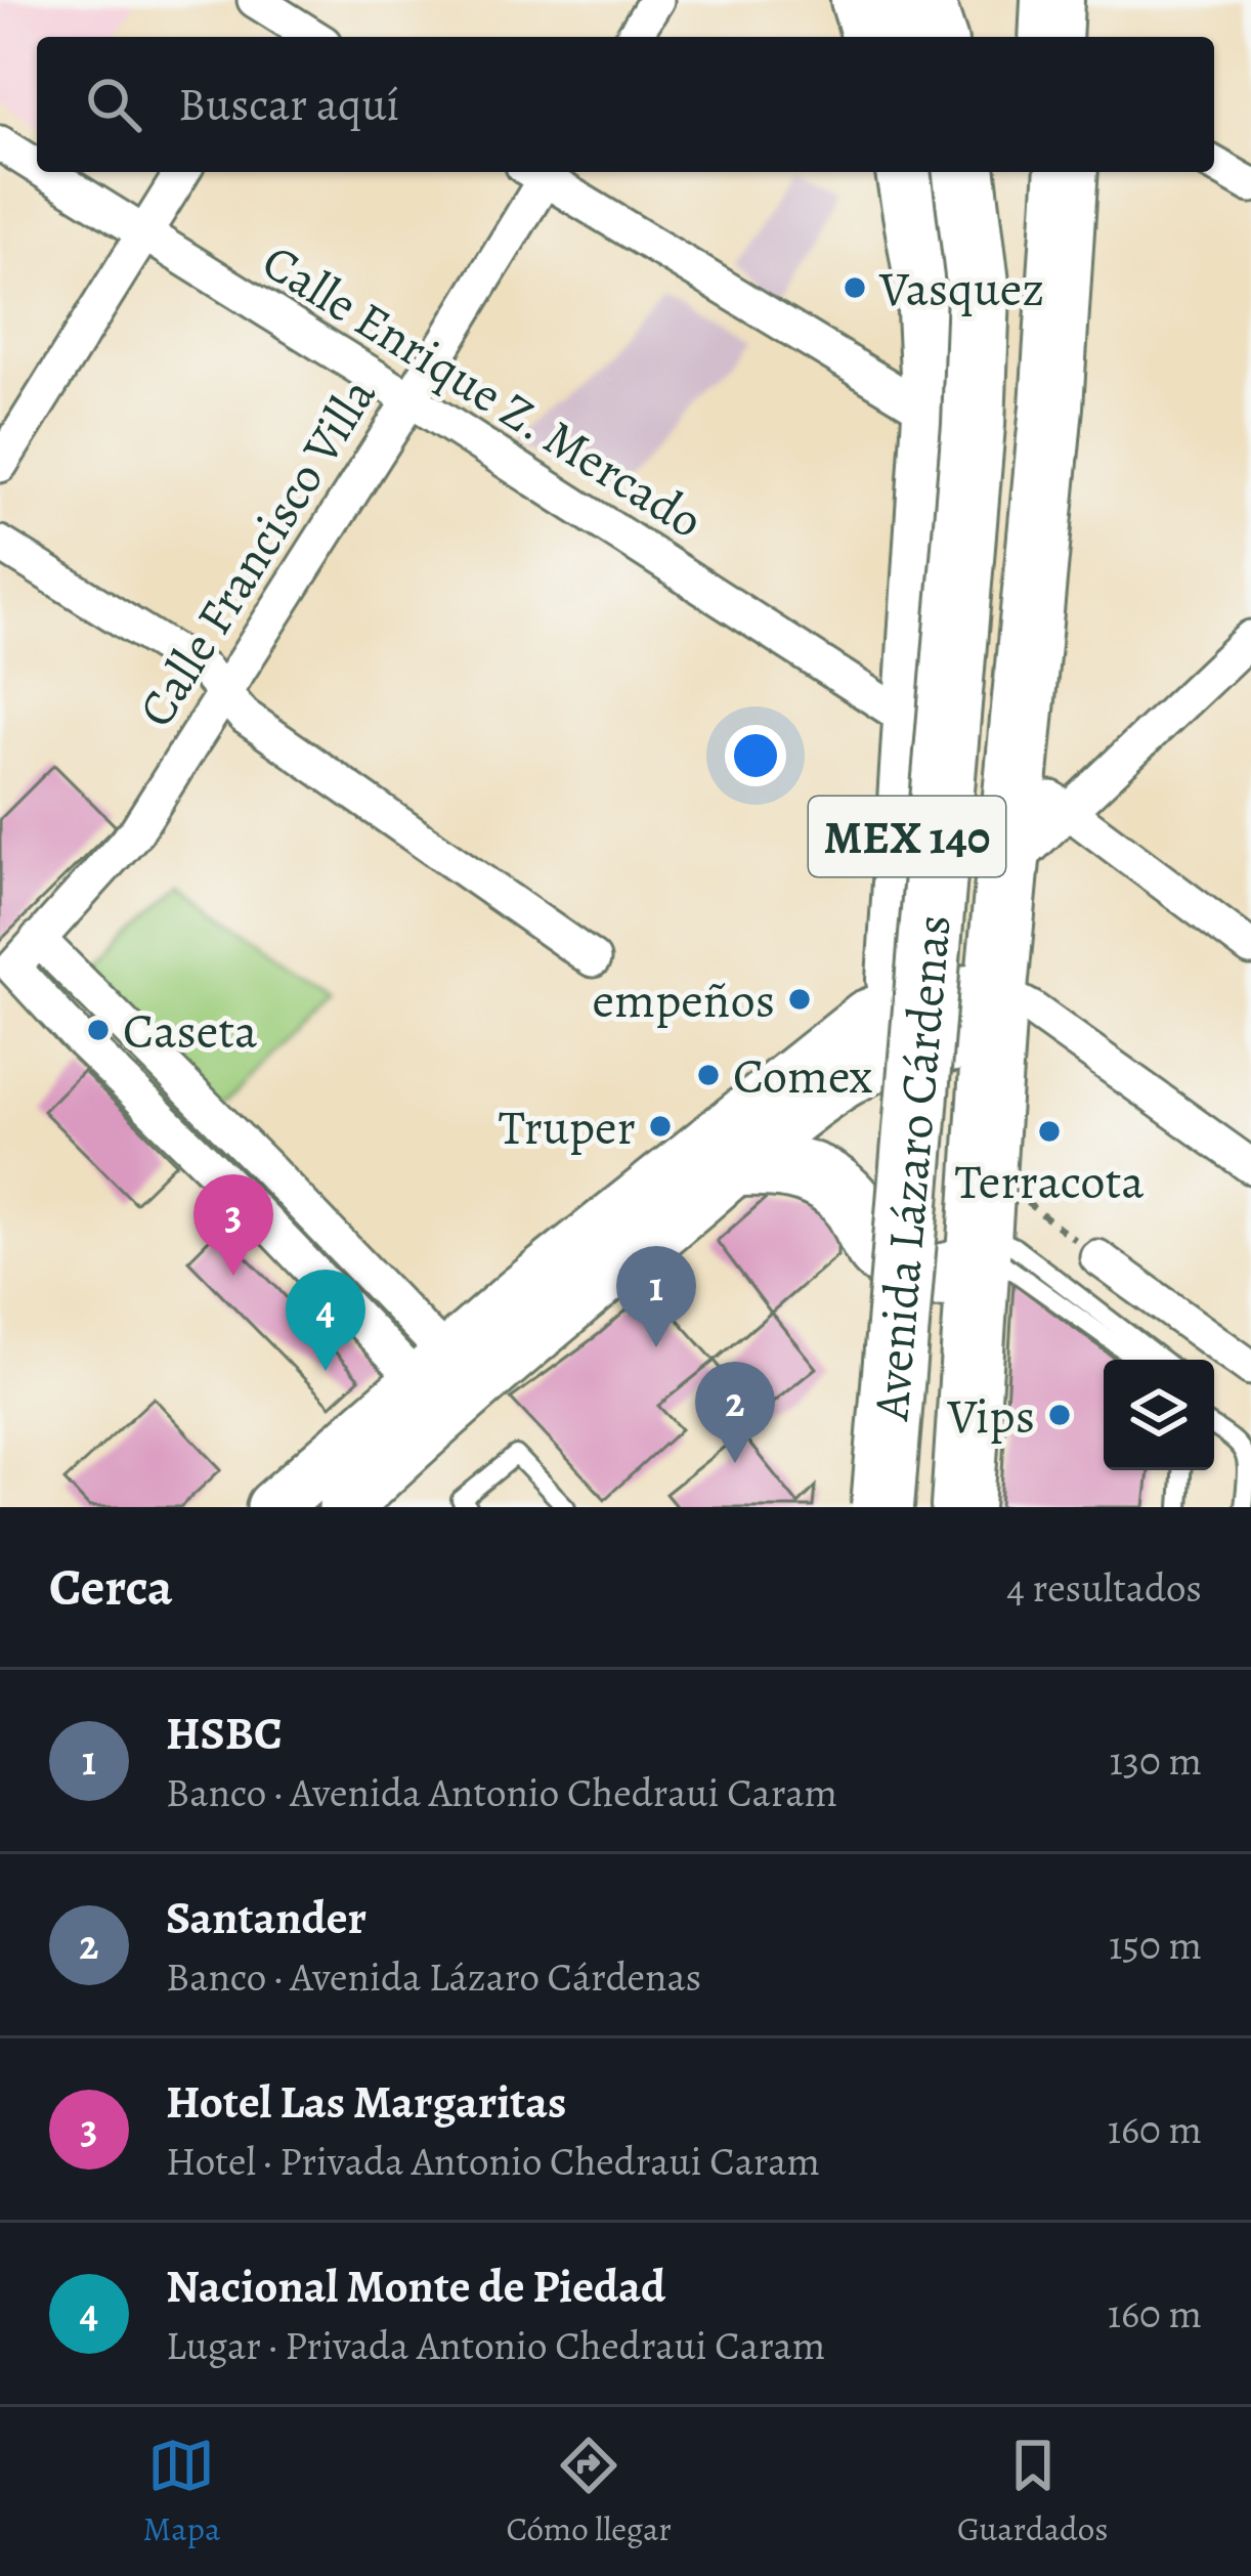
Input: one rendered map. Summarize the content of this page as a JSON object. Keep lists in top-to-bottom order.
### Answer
{
  "streets": {
    "highway": ["MEX 140", "Avenida Lázaro Cárdenas"],
    "street": ["Calle Enrique Z. Mercado", "Calle Francisco Villa"]
  },
  "crossings": [
    ["Calle Enrique Z. Mercado", "Calle Francisco Villa"],
    ["Calle Enrique Z. Mercado", "MEX 140"]
  ],
  "places": [
    "Vasquez",
    "empeños",
    "Caseta",
    "Comex",
    "Truper",
    "Terracota",
    "Vips"
  ],
  "page": {
    "search": "Buscar aquí",
    "pins": [
      "3",
      "1",
      "4",
      "2"
    ],
    "heading": ["Cerca", "4 resultados"],
    "list": [
      {
        "mark": "1",
        "name": "HSBC",
        "note": "Banco · Avenida Antonio Chedraui Caram",
        "value": "130 m"
      },
      {
        "mark": "2",
        "name": "Santander",
        "note": "Banco · Avenida Lázaro Cárdenas",
        "value": "150 m"
      },
      {
        "mark": "3",
        "name": "Hotel Las Margaritas",
        "note": "Hotel · Privada Antonio Chedraui Caram",
        "value": "160 m"
      },
      {
        "mark": "4",
        "name": "Nacional Monte de Piedad",
        "note": "Lugar · Privada Antonio Chedraui Caram",
        "value": "160 m"
      }
    ],
    "nav": ["Mapa", "Cómo llegar", "Guardados"]
  }
}
